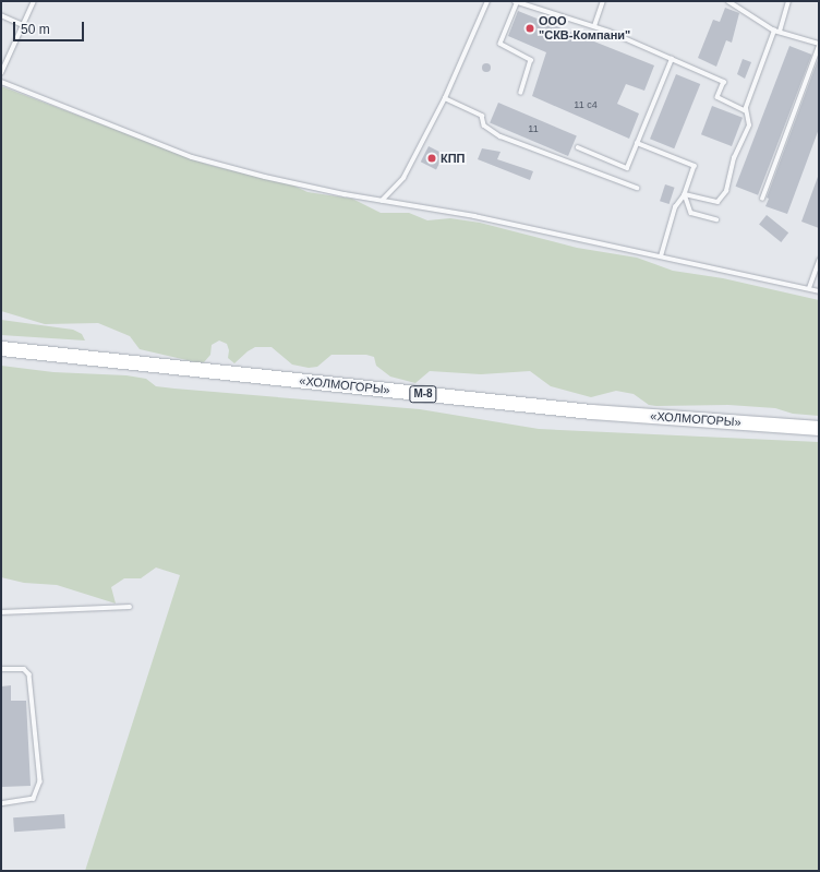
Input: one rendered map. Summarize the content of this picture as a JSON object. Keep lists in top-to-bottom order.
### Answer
{
  "streets": {
    "highway": ["«ХОЛМОГОРЫ»", "М-8"]
  },
  "places": ["ООО \"СКВ-Компани\"", "КПП"],
  "house_numbers": ["11 с4", "11"],
  "scale_bar": "50 m"
}
